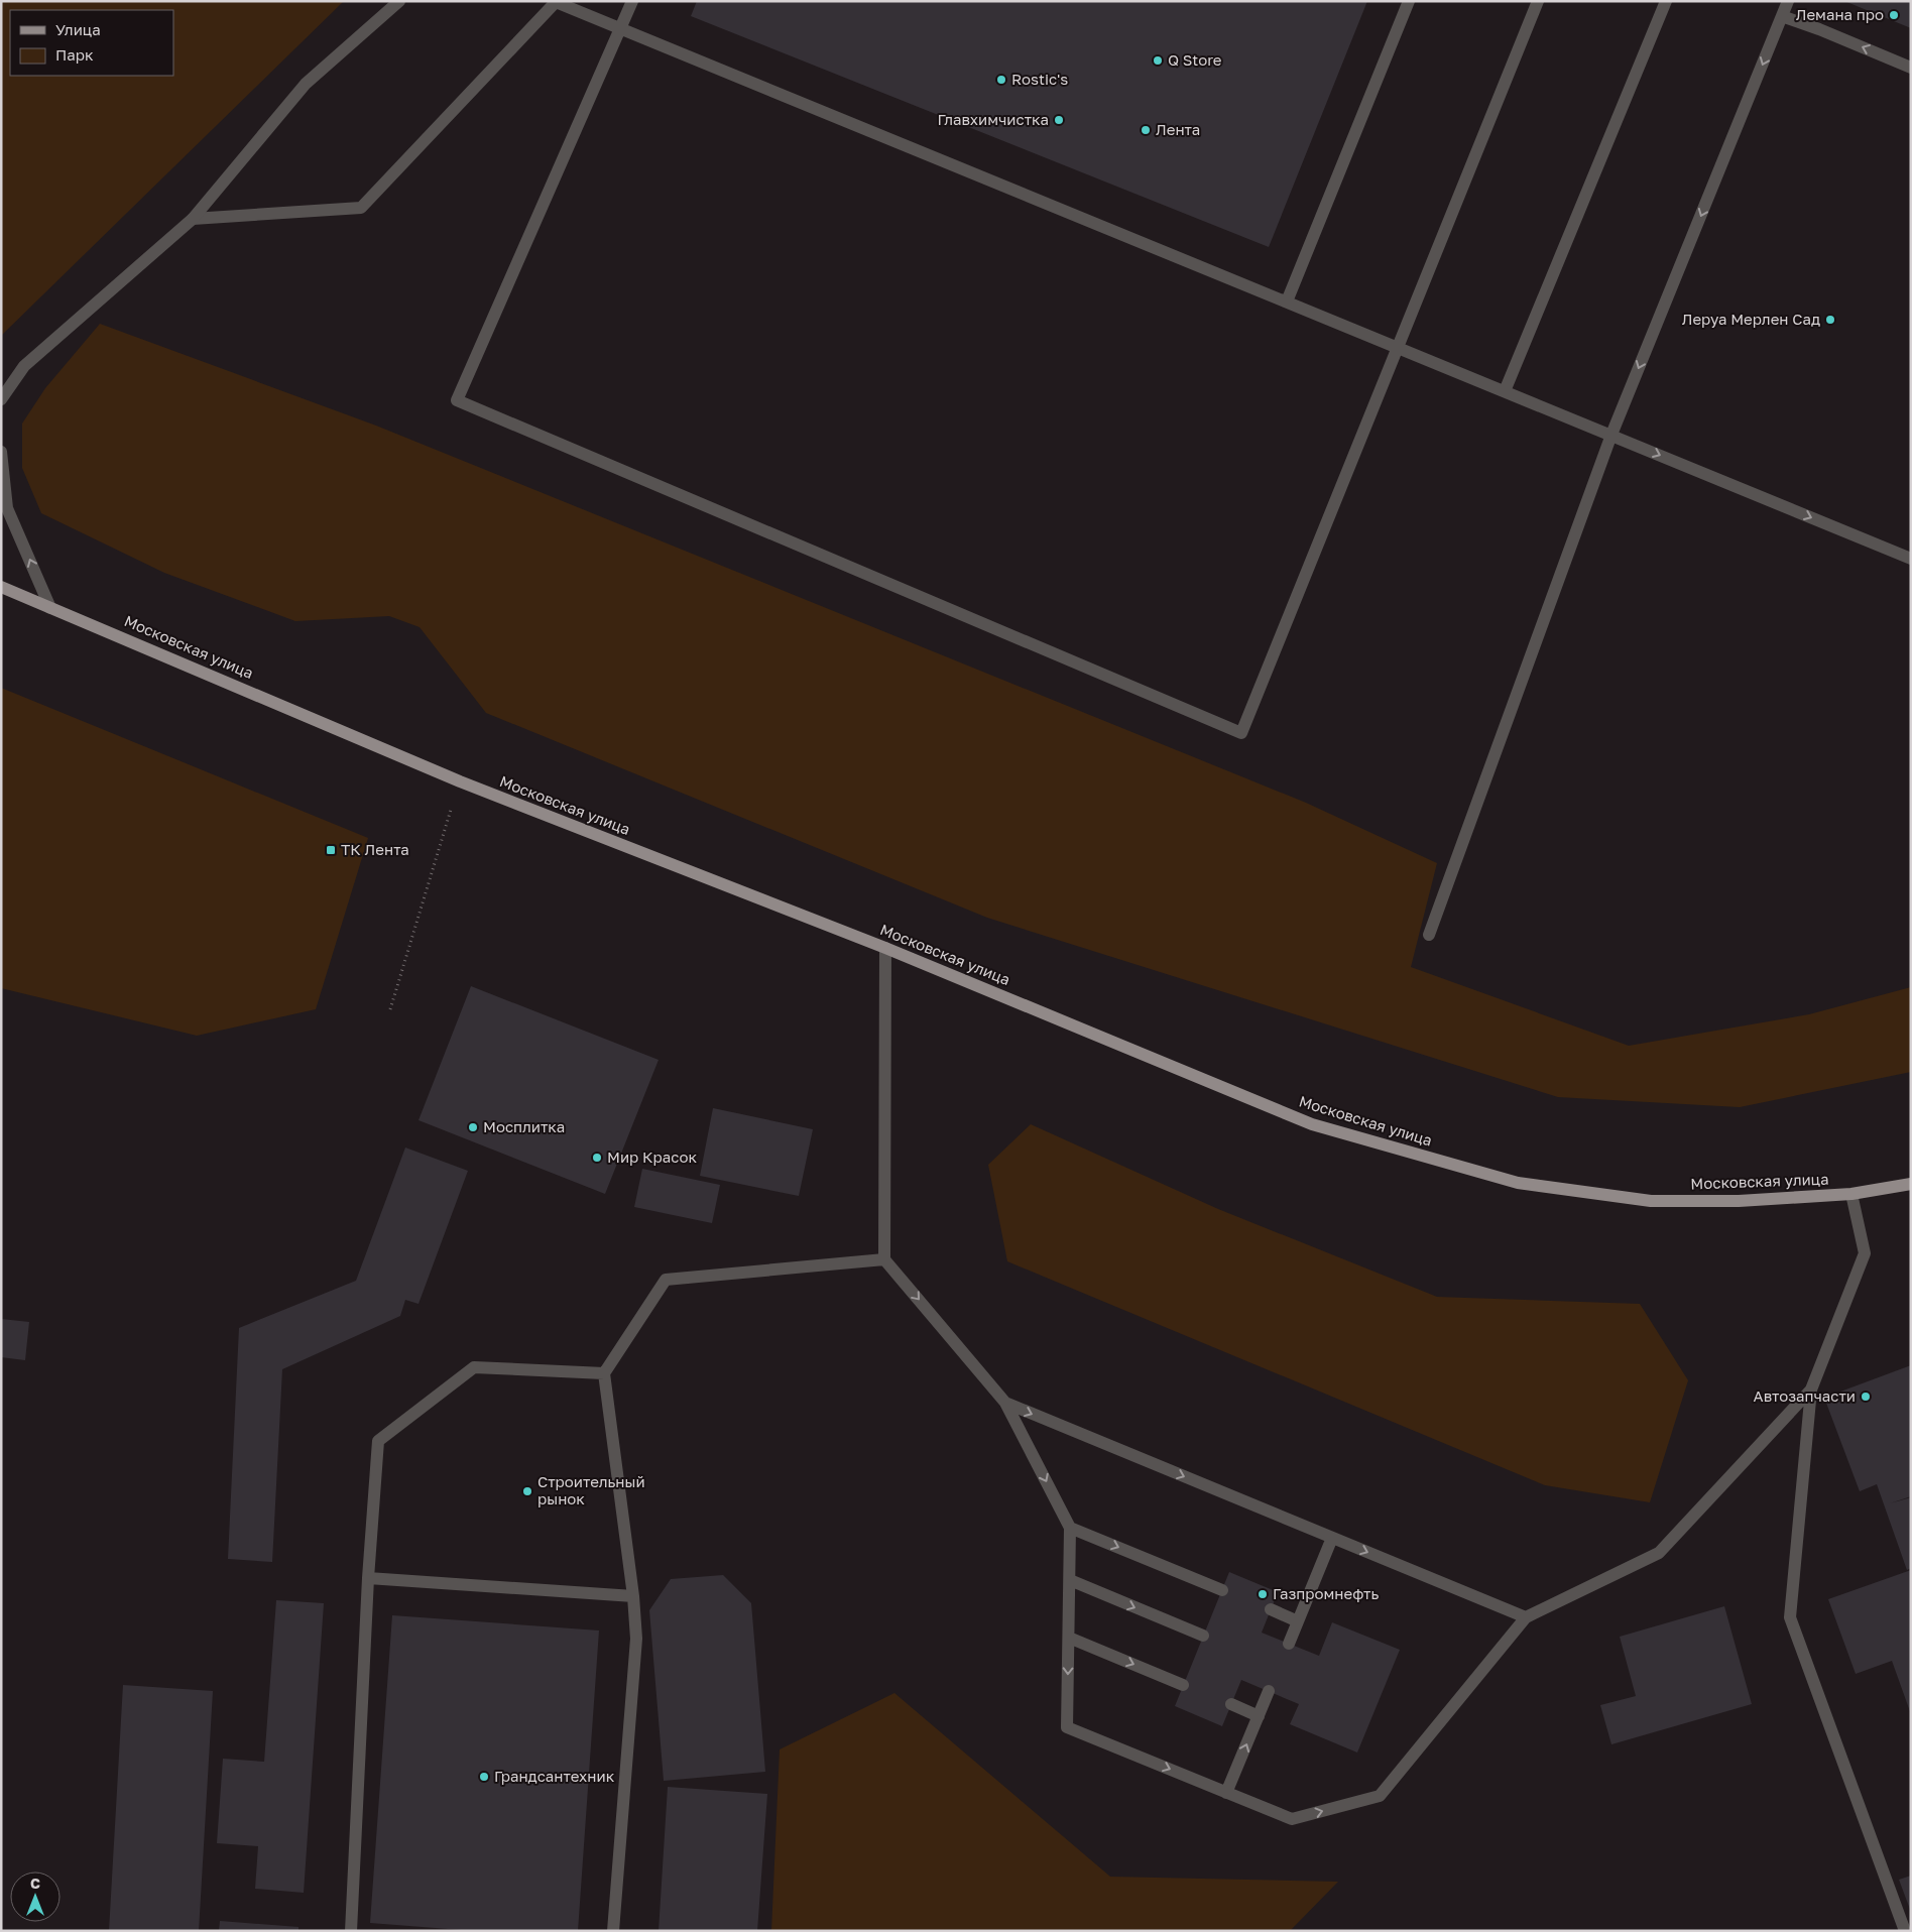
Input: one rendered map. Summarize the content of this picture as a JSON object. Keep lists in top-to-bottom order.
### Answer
{
  "streets": {
    "main road": ["Московская улица"]
  },
  "places": {
    "other": [
      "Лемана про",
      "Q Store",
      "Rostic's",
      "Главхимчистка",
      "Лента",
      "Леруа Мерлен Сад",
      "Мосплитка",
      "Мир Красок",
      "Автозапчасти",
      "Строительный рынок",
      "Газпромнефть",
      "Грандсантехник"
    ],
    "transit": ["ТК Лента"]
  },
  "legend": ["Улица", "Парк"],
  "north": "top"
}
